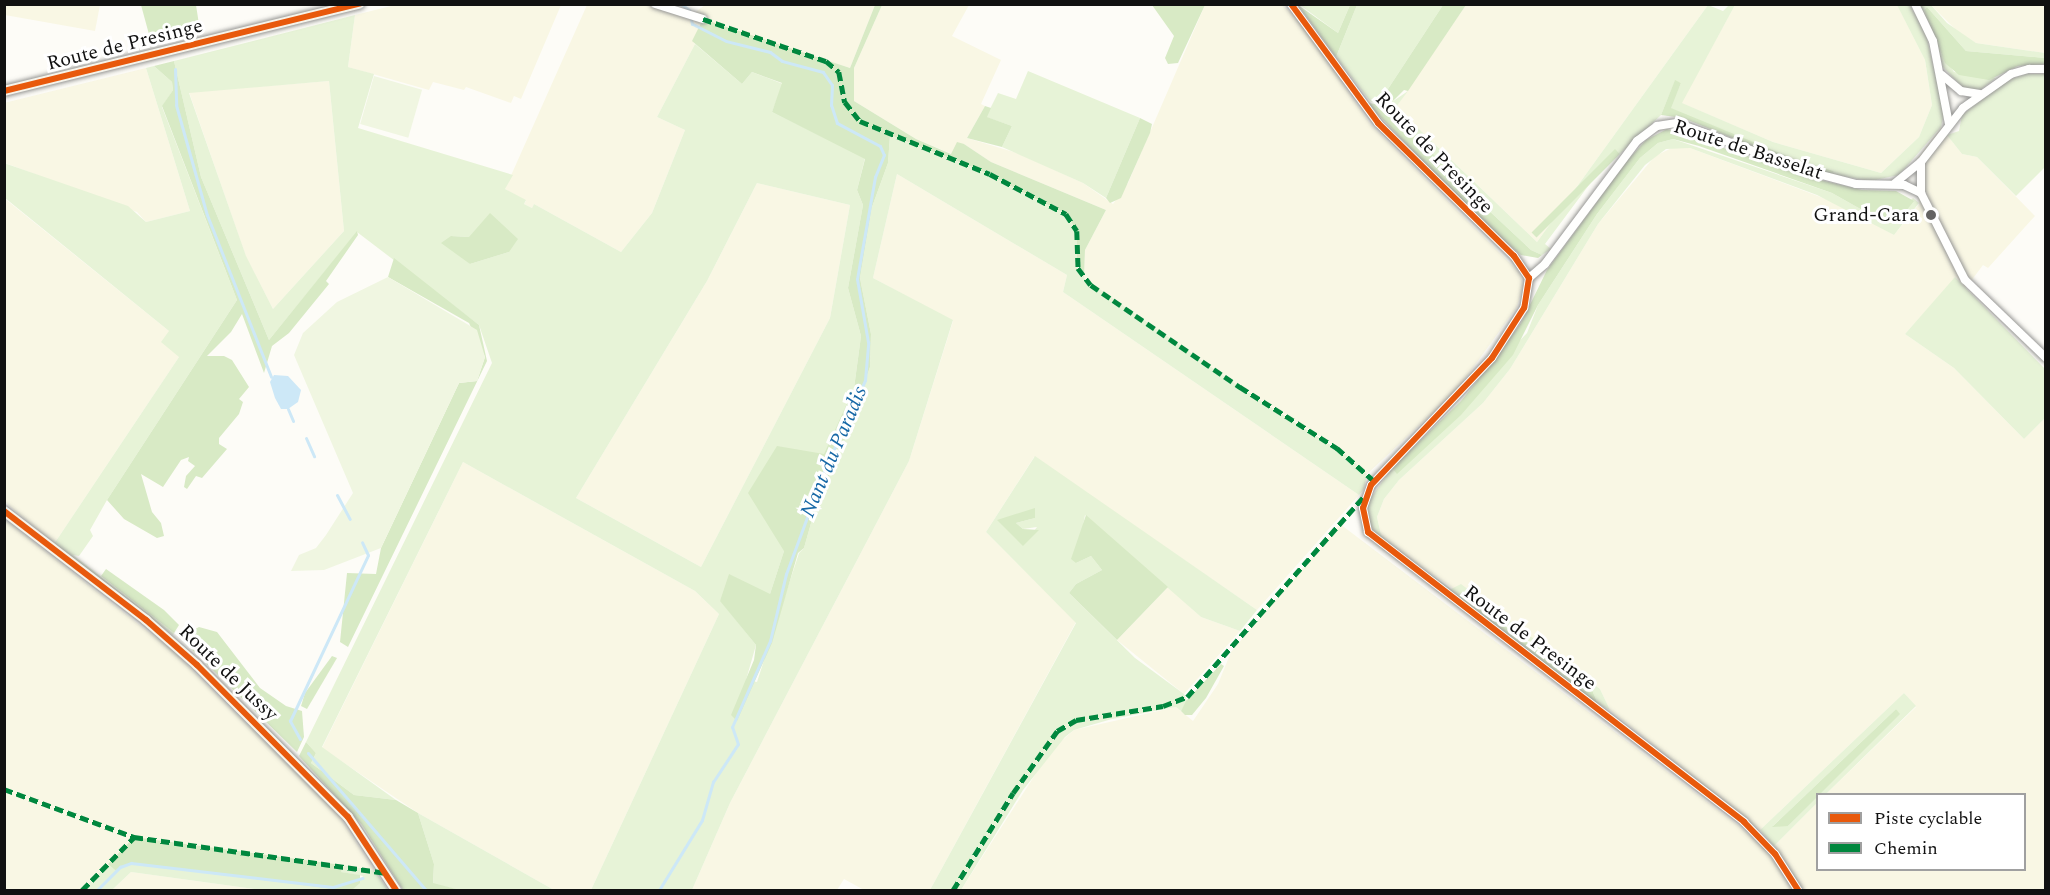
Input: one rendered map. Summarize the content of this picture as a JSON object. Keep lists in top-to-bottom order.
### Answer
{
  "streets": {
    "main road": ["Route de Presinge", "Route de Jussy"],
    "street": ["Route de Basselat"]
  },
  "crossings": [
    ["Route de Presinge", "Route de Basselat"]
  ],
  "water": ["Nant du Paradis"],
  "places": ["Grand-Cara"],
  "legend": ["Piste cyclable", "Chemin"]
}
